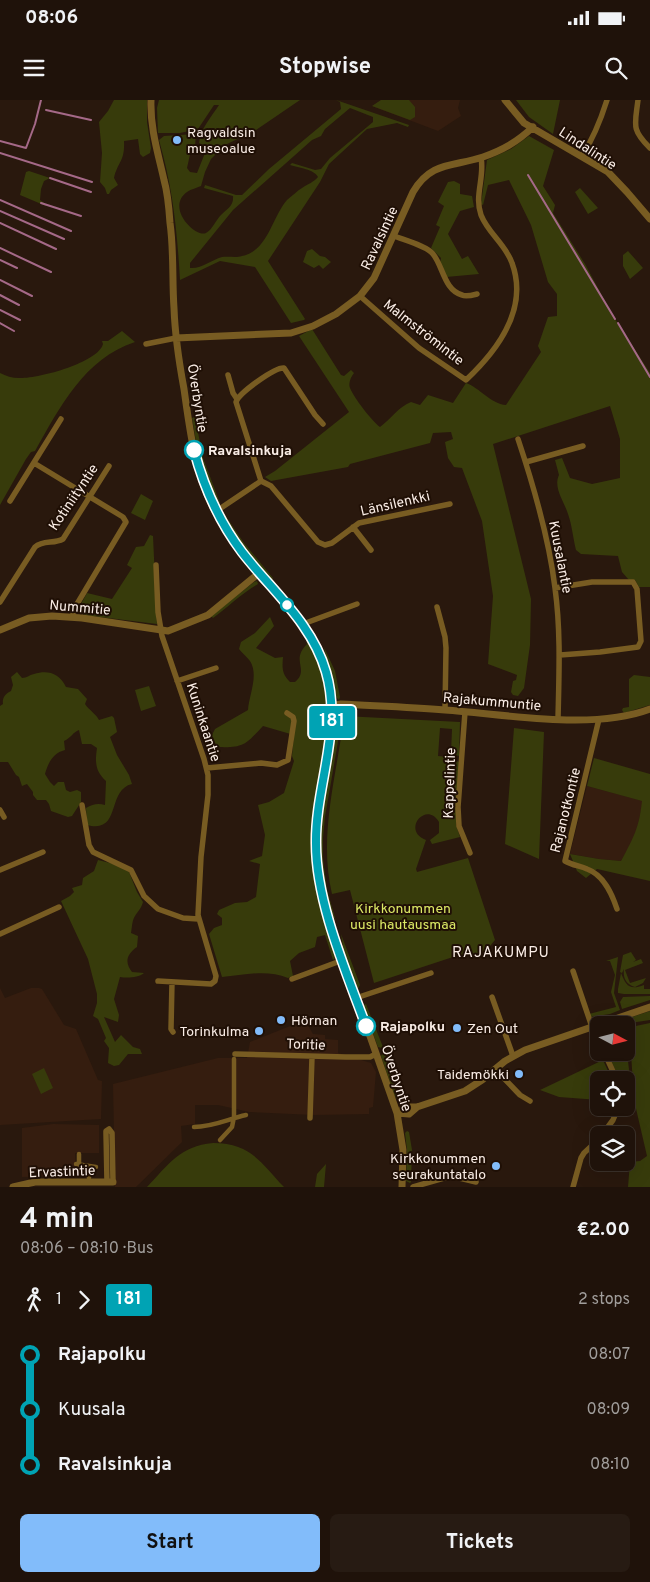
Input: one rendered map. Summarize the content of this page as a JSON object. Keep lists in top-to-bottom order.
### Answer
{
  "streets": {
    "street": [
      "Lindalintie",
      "Ravalsintie",
      "Malmströmintie",
      "Överbyntie",
      "Kotiniityntie",
      "Länsilenkki",
      "Kuusalantie",
      "Nummitie",
      "Rajakummuntie",
      "Kuninkaantie",
      "Kappelintie",
      "Rajanotkontie",
      "Toritie",
      "Ervastintie"
    ]
  },
  "crossings": [
    ["Lindalintie", "Ravalsintie"],
    ["Ravalsintie", "Malmströmintie"],
    ["Ravalsintie", "Överbyntie"],
    ["Överbyntie", "Nummitie"],
    ["Överbyntie", "Rajakummuntie"],
    ["Överbyntie", "Toritie"],
    ["Kuusalantie", "Rajakummuntie"],
    ["Nummitie", "Kuninkaantie"],
    ["Rajakummuntie", "Kappelintie"],
    ["Rajakummuntie", "Rajanotkontie"]
  ],
  "districts": ["RAJAKUMPU"],
  "parks": ["Kirkkonummen uusi hautausmaa"],
  "places": [
    "Ragvaldsin museoalue",
    "Ravalsinkuja",
    "Hörnan",
    "Rajapolku",
    "Zen Out",
    "Torinkulma",
    "Taidemökki",
    "Kirkkonummen seurakuntatalo"
  ],
  "lines": ["bus line 181"],
  "north": "right",
  "page": {
    "status": "08:06",
    "header": "Stopwise",
    "on_map": "181",
    "heading": ["4 min", "08:06 – 08:10 · Bus", "€2.00"],
    "legs": ["1", "181", "2 stops"],
    "list": [
      {
        "name": "Rajapolku",
        "value": "08:07"
      },
      {
        "name": "Kuusala",
        "value": "08:09"
      },
      {
        "name": "Ravalsinkuja",
        "value": "08:10"
      }
    ],
    "buttons": ["Start", "Tickets"]
  }
}
